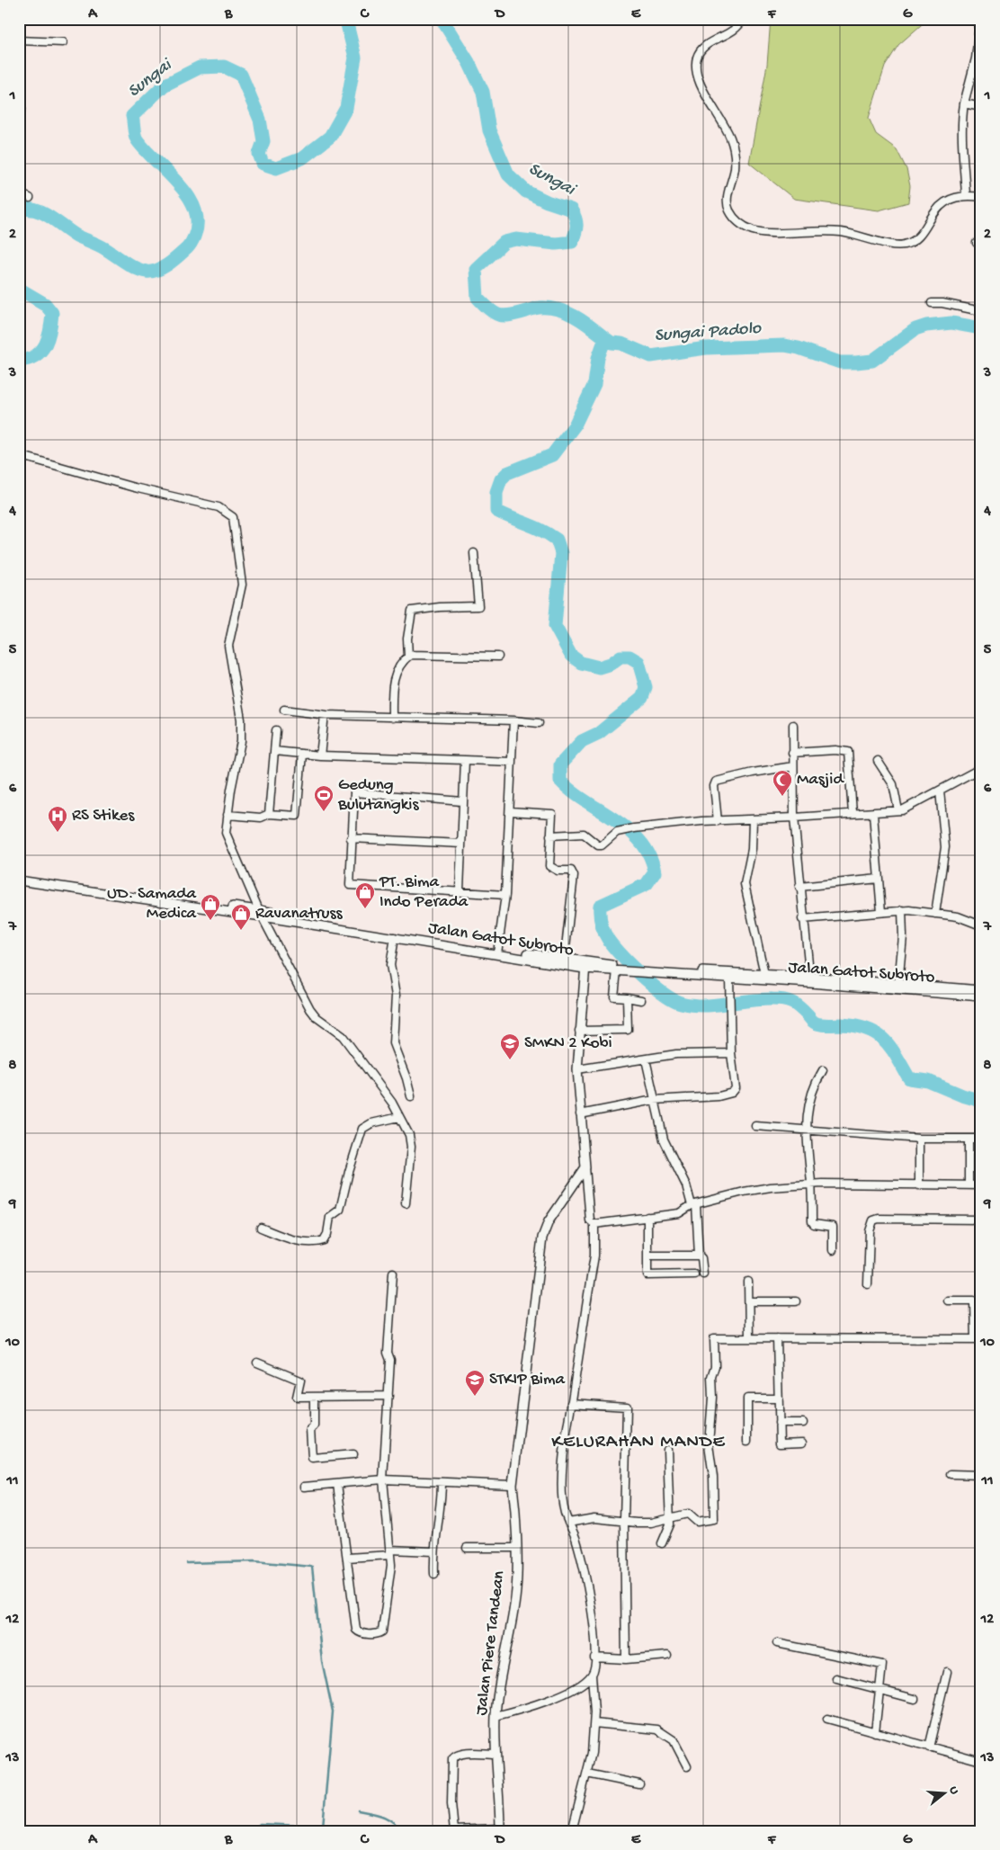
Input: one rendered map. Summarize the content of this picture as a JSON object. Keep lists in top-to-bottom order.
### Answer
{
  "streets": {
    "street": ["Jalan Gatot Subroto", "Jalan Piere Tandean"]
  },
  "districts": ["KELURAHAN MANDE"],
  "water": ["Sungai", "Sungai Padolo"],
  "places": {
    "mosque": ["Masjid"],
    "sports": ["Gedung Bulutangkis"],
    "hospital": ["RS Stikes"],
    "shop": ["PT. Bima Indo Perada", "UD. Samada Medica", "Ravanatruss"],
    "school or university": ["SMKN 2 Kobi", "STKIP Bima"]
  },
  "north": "right",
  "grid": {
    "columns": [
      "A",
      "B",
      "C",
      "D",
      "E",
      "F",
      "G"
    ],
    "rows": [
      "1",
      "2",
      "3",
      "4",
      "5",
      "6",
      "7",
      "8",
      "9",
      "10",
      "11",
      "12",
      "13"
    ]
  }
}
